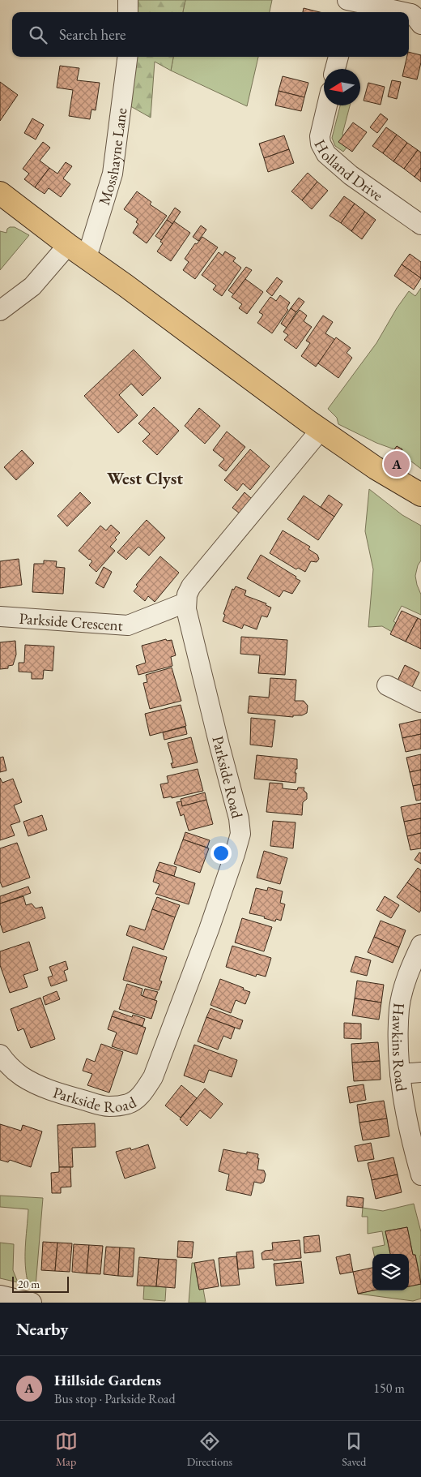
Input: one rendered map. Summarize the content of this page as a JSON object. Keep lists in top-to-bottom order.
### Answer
{
  "streets": {
    "street": [
      "Mosshayne Lane",
      "Holland Drive",
      "Parkside Crescent",
      "Parkside Road",
      "Hawkins Road"
    ]
  },
  "crossings": [
    ["Parkside Crescent", "Parkside Road"]
  ],
  "districts": ["West Clyst"],
  "scale_bar": "20 m",
  "north": "left",
  "page": {
    "search": "Search here",
    "pins": "A",
    "scale": "20 m",
    "heading": "Nearby",
    "list": [
      {
        "mark": "A",
        "name": "Hillside Gardens",
        "note": "Bus stop · Parkside Road",
        "value": "150 m"
      }
    ],
    "nav": ["Map", "Directions", "Saved"]
  }
}
